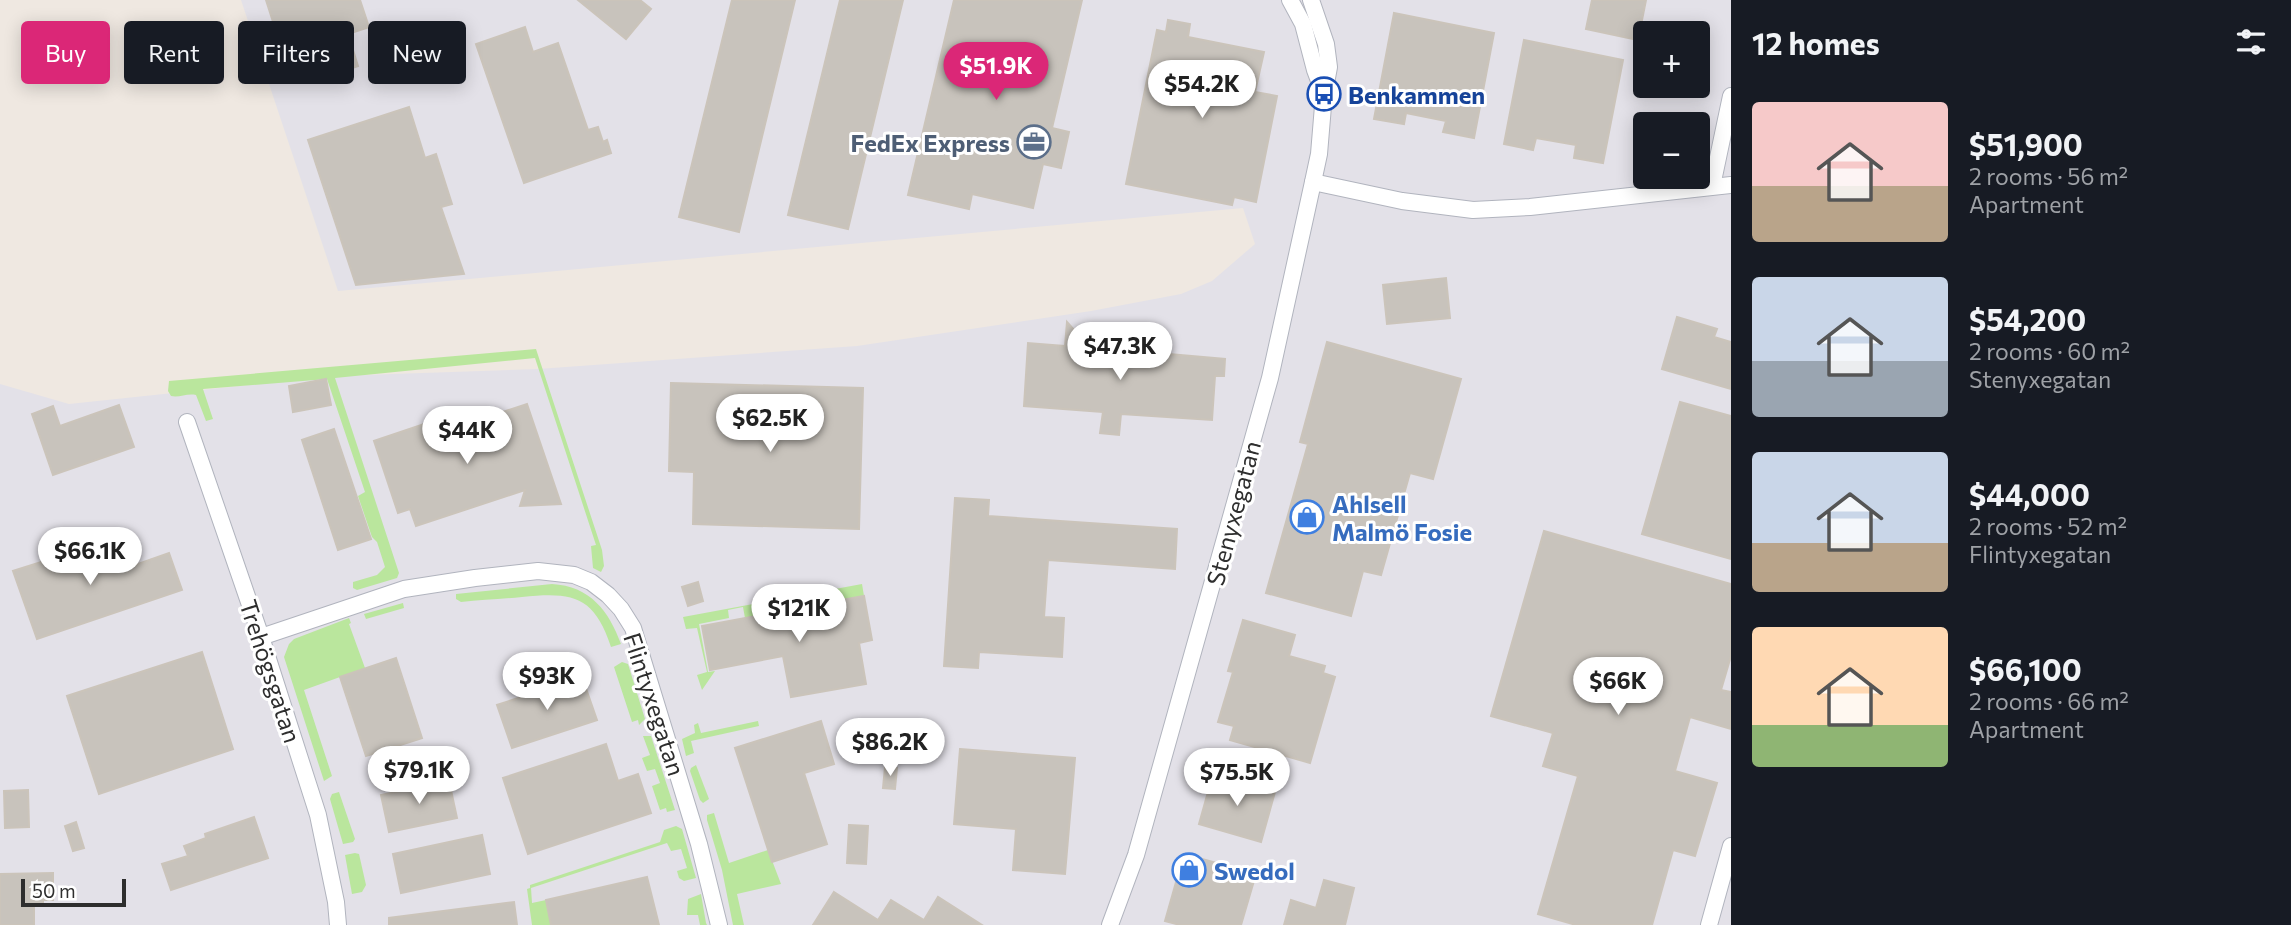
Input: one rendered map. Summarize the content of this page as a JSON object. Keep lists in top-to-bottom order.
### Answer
{
  "streets": {
    "street": ["Stenyxegatan", "Trehögsgatan", "Flintyxegatan"]
  },
  "crossings": [
    ["Trehögsgatan", "Flintyxegatan"]
  ],
  "places": {
    "bus stop": ["Benkammen"],
    "office": ["FedEx Express"],
    "shop": ["Ahlsell Malmö Fosie", "Swedol"]
  },
  "scale_bar": "50 m",
  "page": {
    "heading": "12 homes",
    "map_buttons": ["+", "−"],
    "chip": [
      "Buy",
      "Rent",
      "Filters",
      "New"
    ],
    "price": [
      "$51.9K",
      "$54.2K",
      "$47.3K",
      "$62.5K",
      "$44K",
      "$66.1K",
      "$121K",
      "$93K",
      "$66K",
      "$86.2K",
      "$79.1K",
      "$75.5K"
    ],
    "list": [
      {
        "name": "$51,900",
        "note": "2 rooms · 56 m² · Apartment"
      },
      {
        "name": "$54,200",
        "note": "2 rooms · 60 m² · Stenyxegatan"
      },
      {
        "name": "$44,000",
        "note": "2 rooms · 52 m² · Flintyxegatan"
      },
      {
        "name": "$66,100",
        "note": "2 rooms · 66 m² · Apartment"
      }
    ],
    "scale": "50 m"
  }
}
